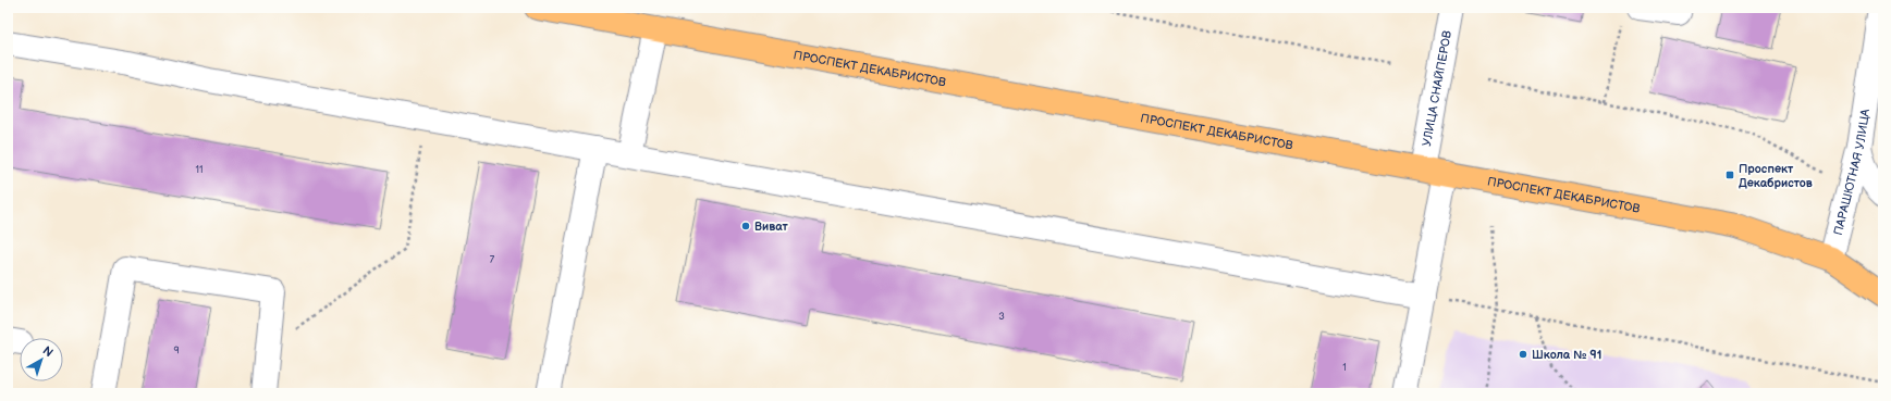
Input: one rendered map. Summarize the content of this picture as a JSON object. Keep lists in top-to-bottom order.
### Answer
{
  "streets": {
    "main road": ["ПРОСПЕКТ ДЕКАБРИСТОВ"],
    "street": ["УЛИЦА СНАЙПЕРОВ", "ПАРАШЮТНАЯ УЛИЦА"]
  },
  "crossings": [
    ["ПРОСПЕКТ ДЕКАБРИСТОВ", "УЛИЦА СНАЙПЕРОВ"],
    ["ПРОСПЕКТ ДЕКАБРИСТОВ", "ПАРАШЮТНАЯ УЛИЦА"]
  ],
  "places": {
    "transit": ["Проспект Декабристов"],
    "other": ["Виват", "Школа № 91"]
  },
  "house_numbers": [
    "11",
    "7",
    "3",
    "9",
    "1"
  ],
  "north": "top right"
}
